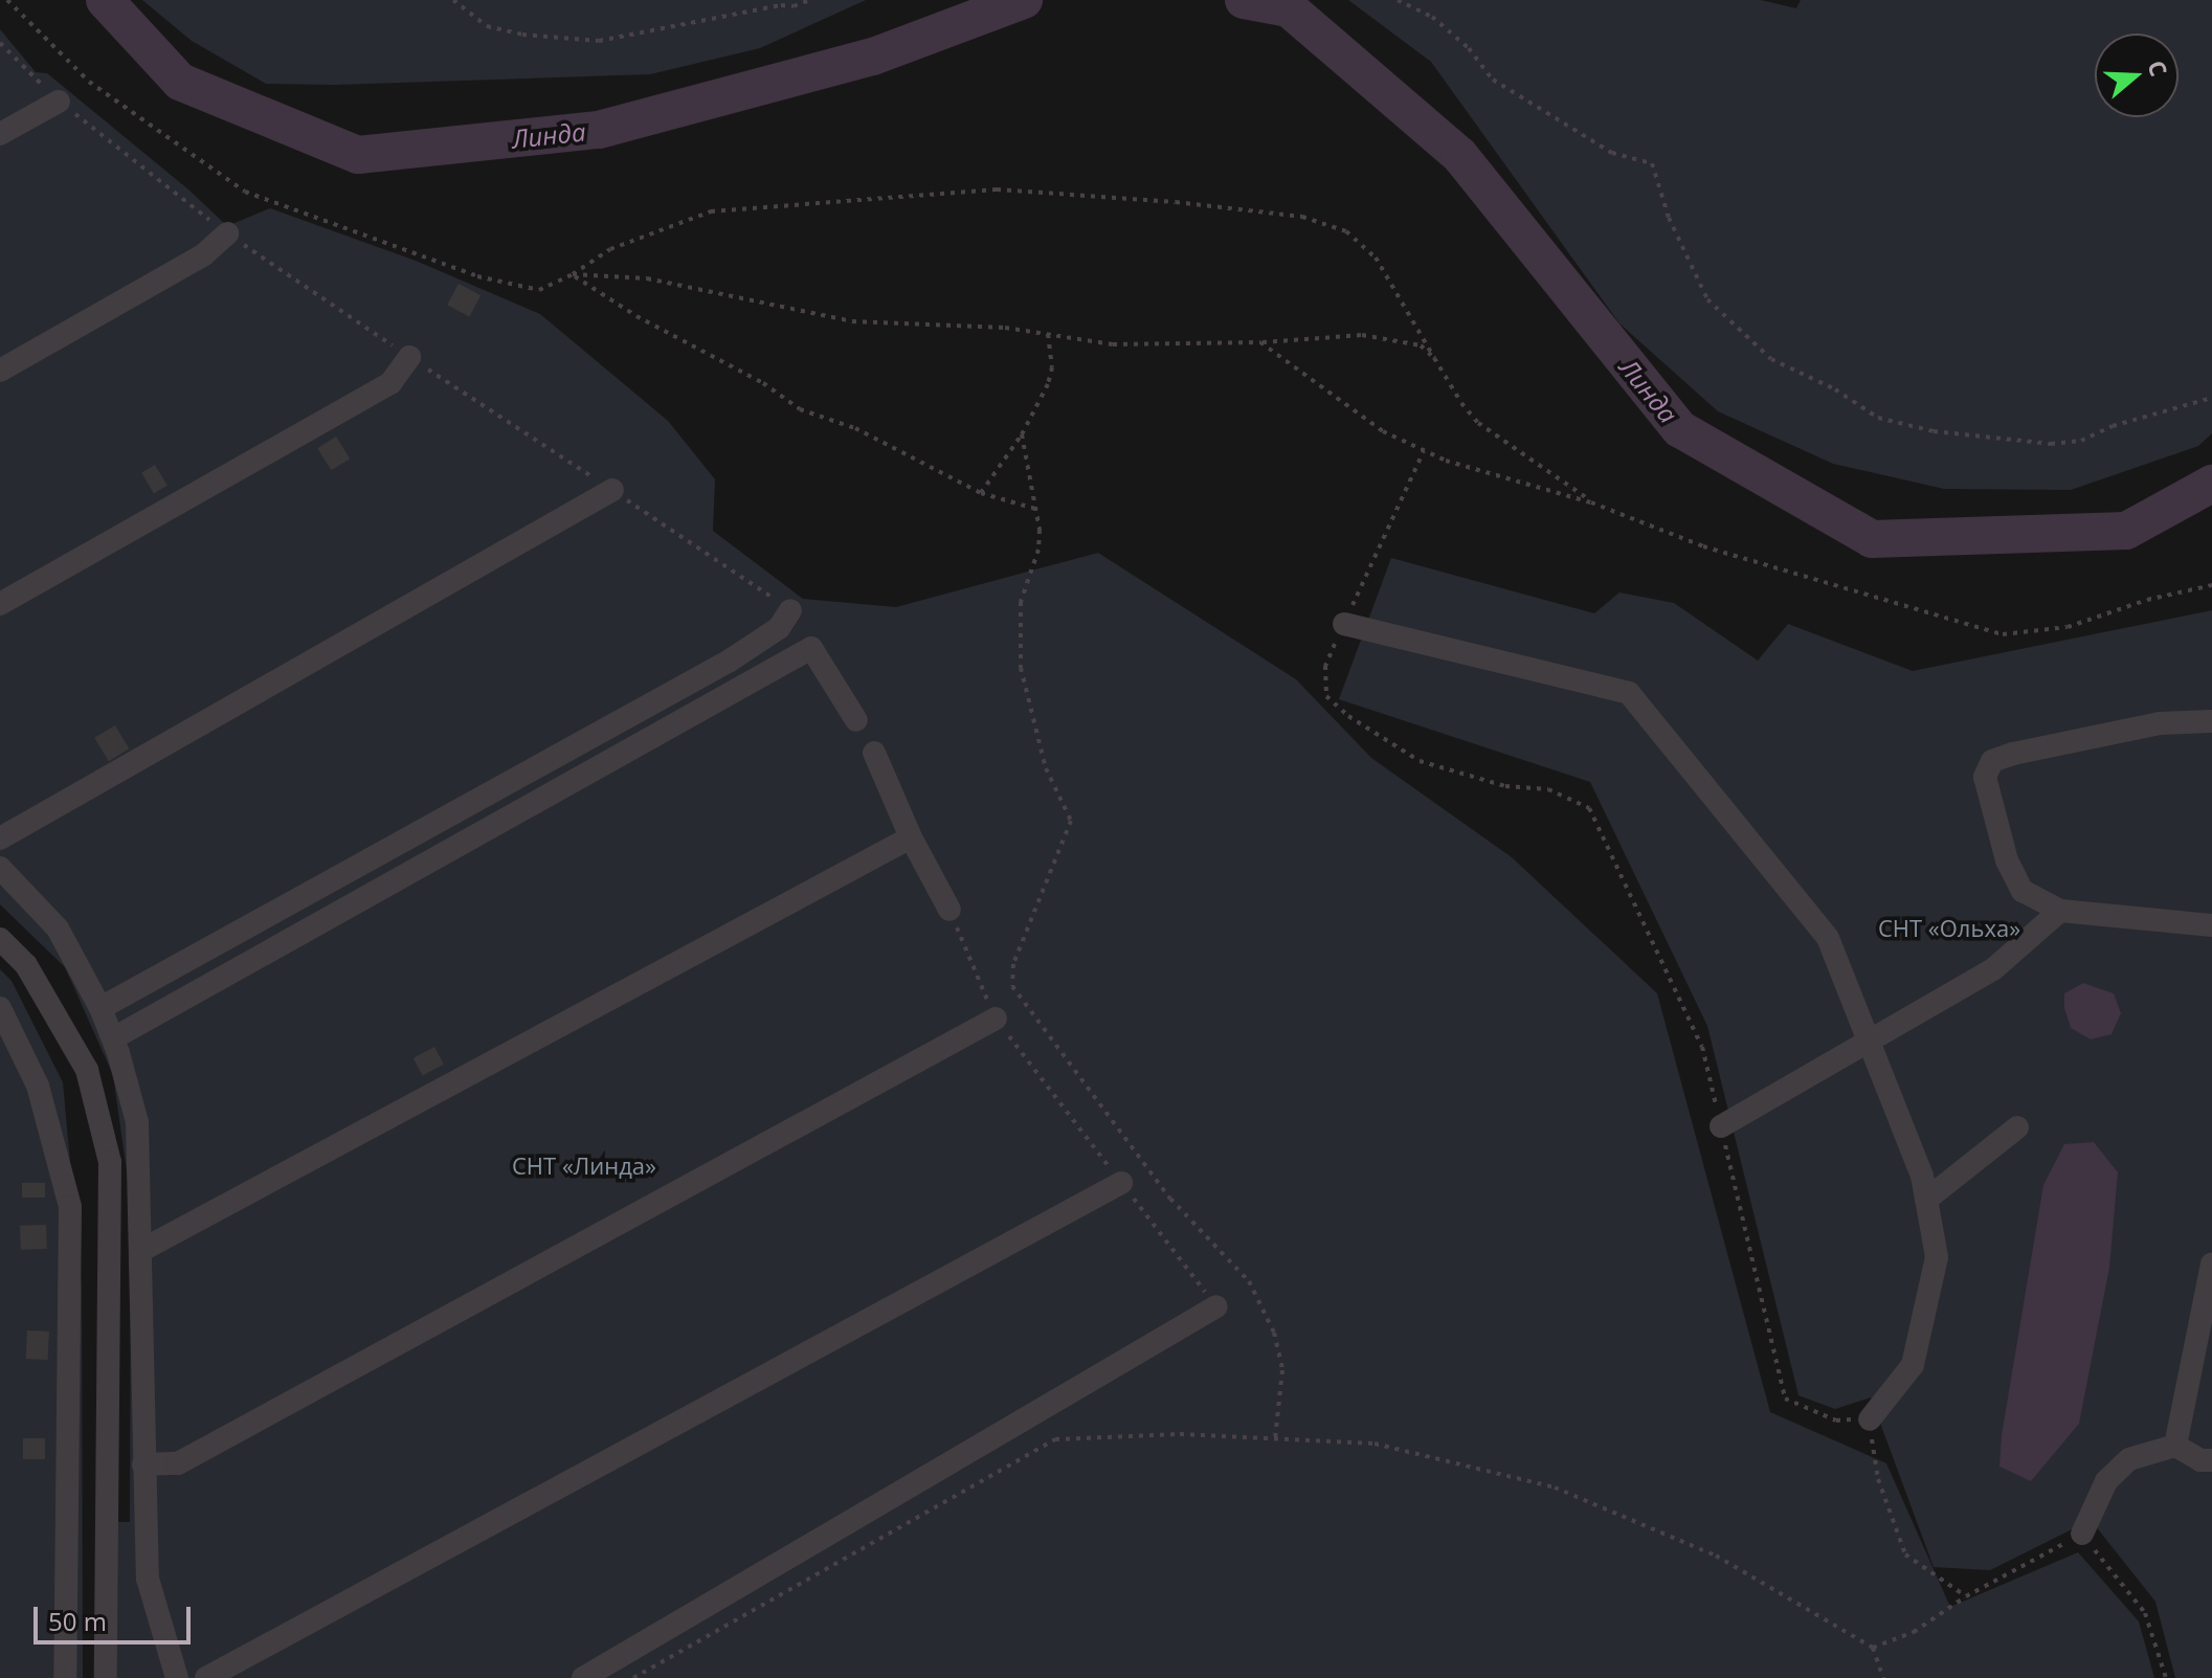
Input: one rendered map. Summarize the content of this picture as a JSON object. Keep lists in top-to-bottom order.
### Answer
{
  "water": ["Линда"],
  "parks": ["СНТ «Ольха»", "СНТ «Линда»"],
  "scale_bar": "50 m",
  "north": "right"
}
